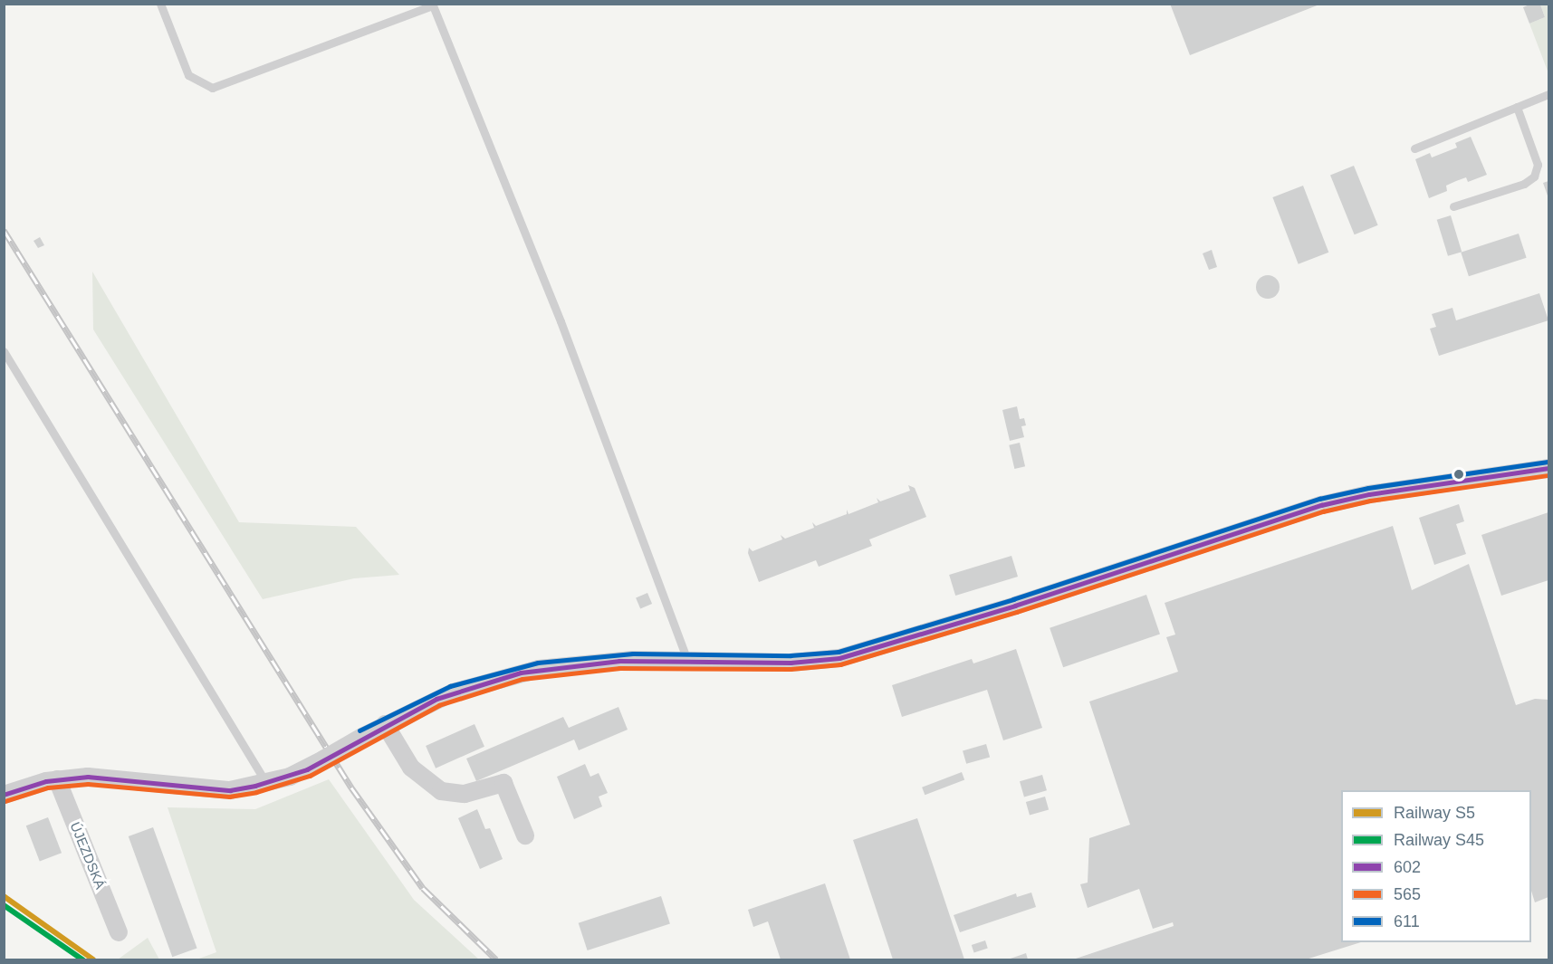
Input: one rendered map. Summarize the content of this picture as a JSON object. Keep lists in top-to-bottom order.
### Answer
{
  "streets": {
    "street": ["ÚJEZDSKÁ"]
  },
  "lines": [
    "transit line 611",
    "transit line 602",
    "transit line 565",
    "rail line S5",
    "rail line S45"
  ],
  "legend": [
    "Railway S5",
    "Railway S45",
    "602",
    "565",
    "611"
  ]
}
